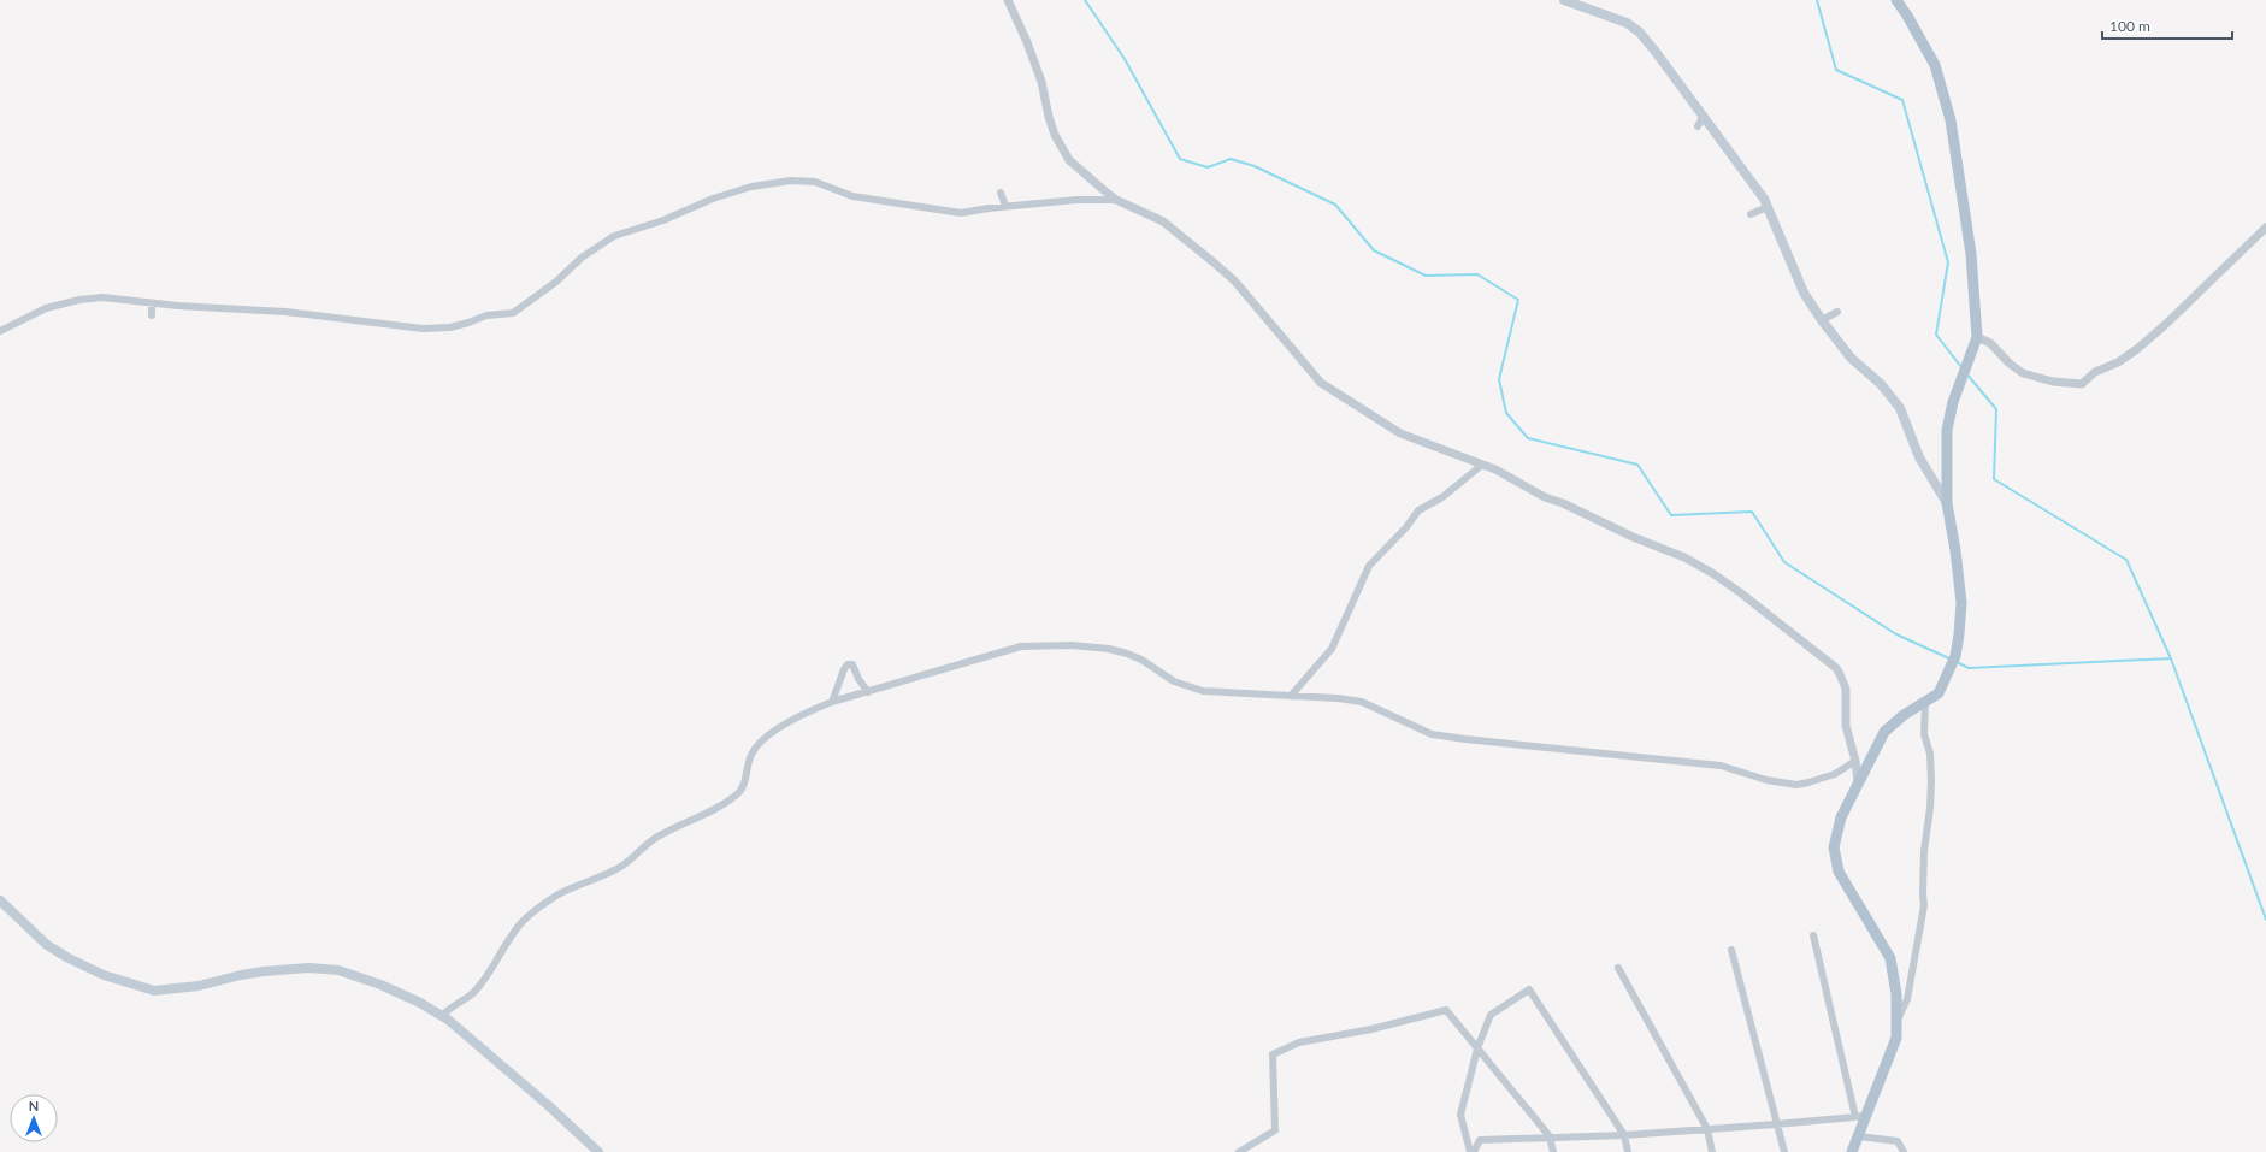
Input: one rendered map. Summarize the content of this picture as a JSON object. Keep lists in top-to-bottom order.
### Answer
{
  "scale_bar": "100 m",
  "north": "top"
}
